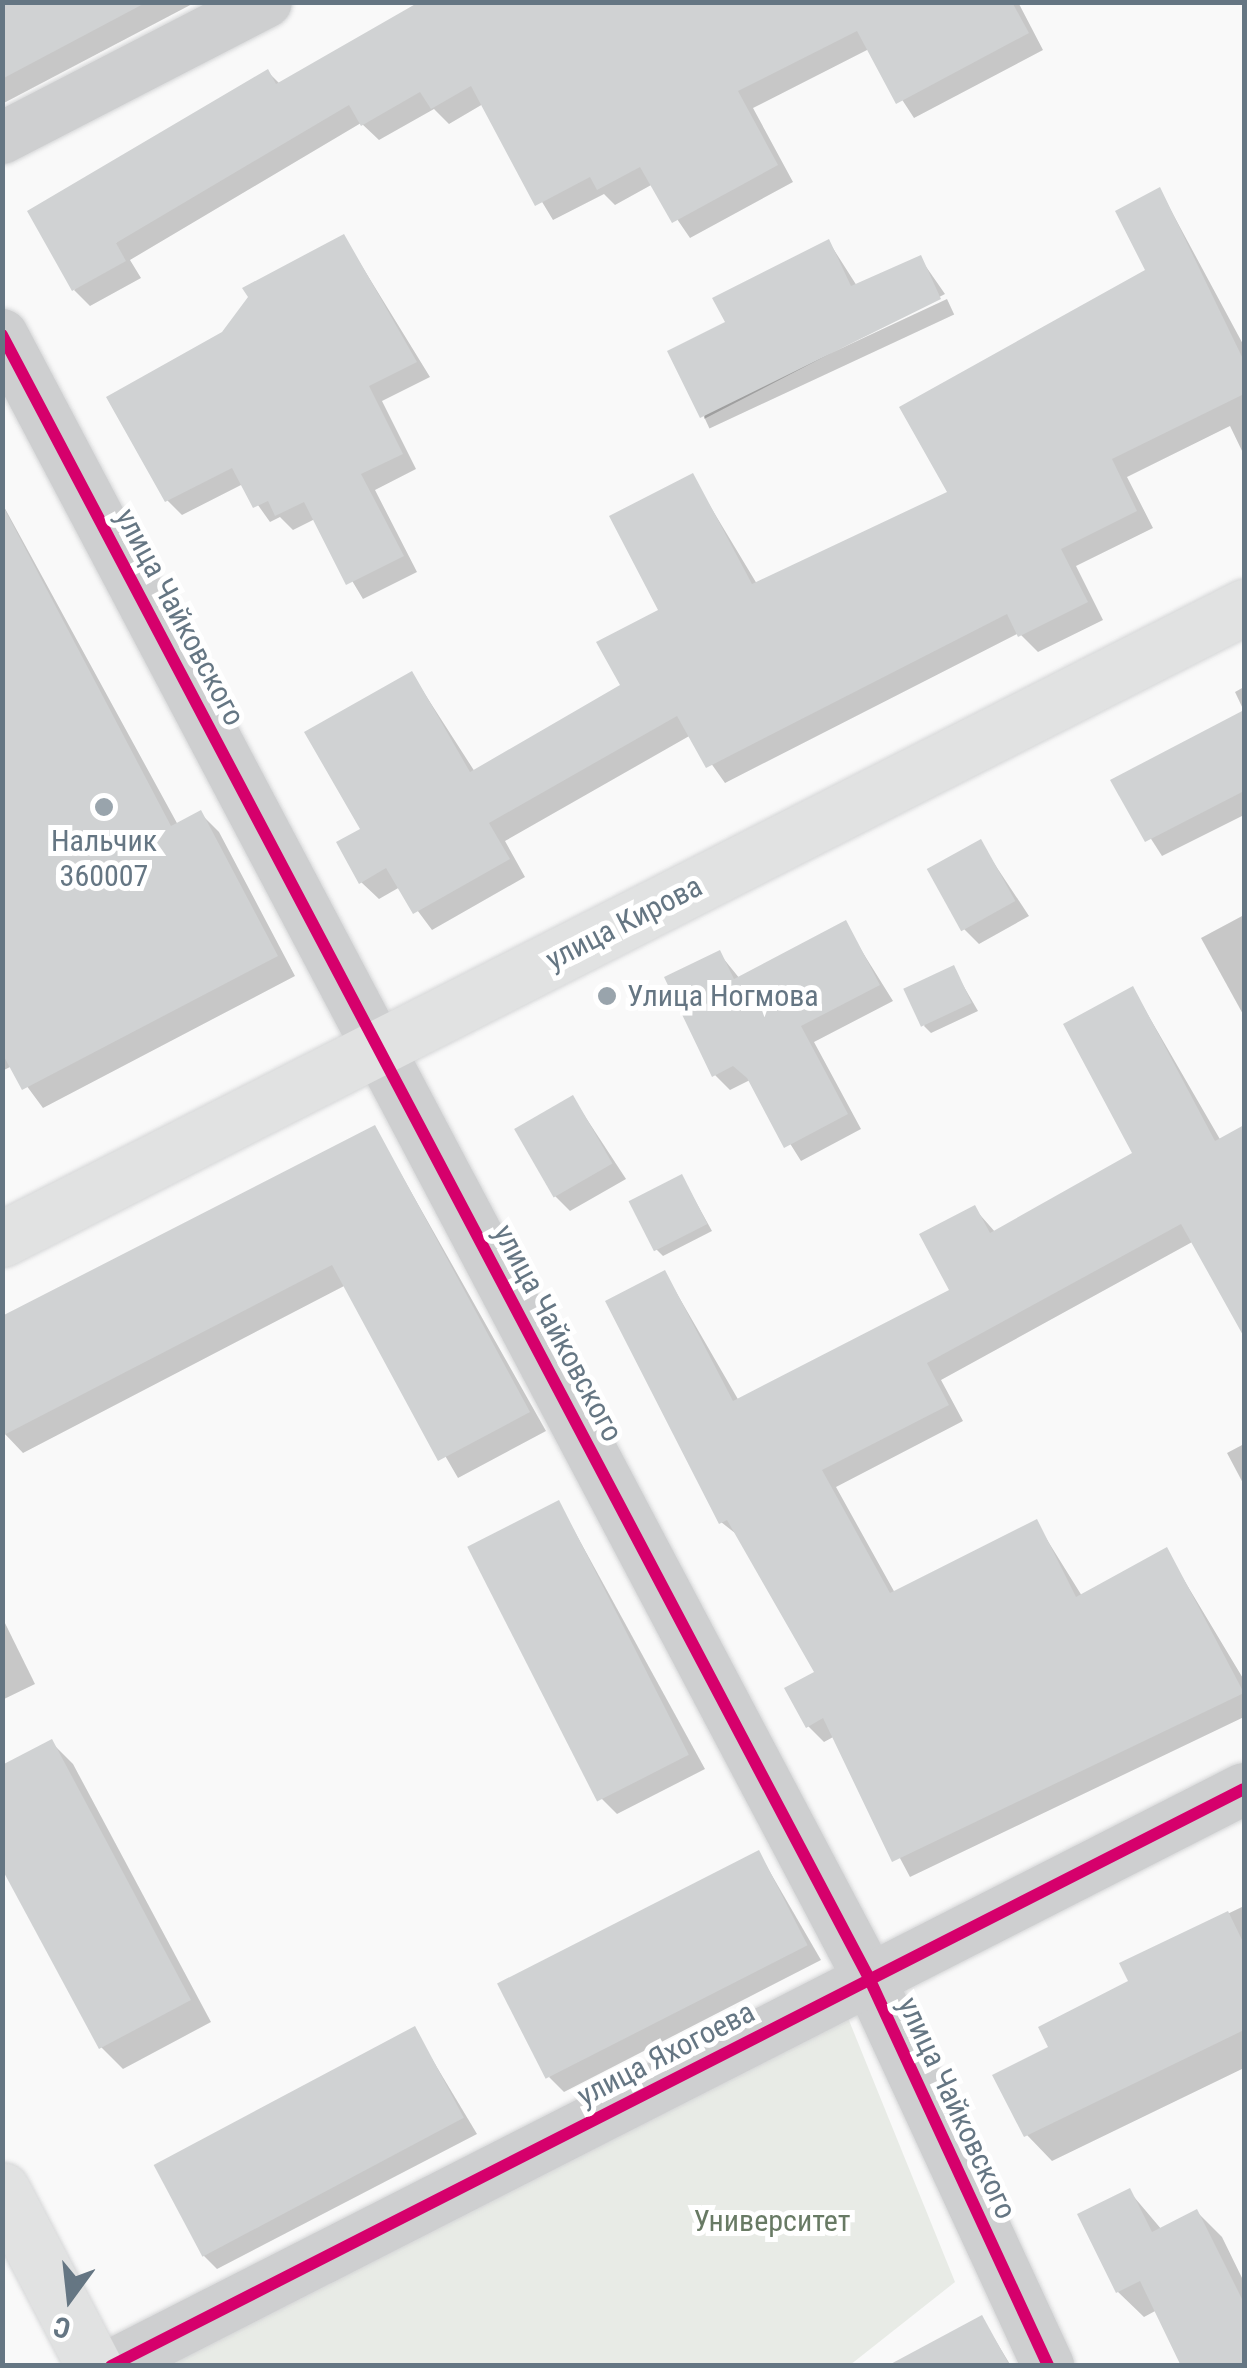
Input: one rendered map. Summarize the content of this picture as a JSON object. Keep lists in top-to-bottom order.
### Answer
{
  "streets": {
    "main road": ["улица Кирова"],
    "street": ["улица Чайковского", "улица Яхогоева"]
  },
  "crossings": [
    ["улица Чайковского", "улица Кирова"],
    ["улица Чайковского", "улица Яхогоева"]
  ],
  "parks": ["Университет"],
  "places": ["Нальчик 360007", "Улица Ногмова"],
  "north": "bottom"
}
